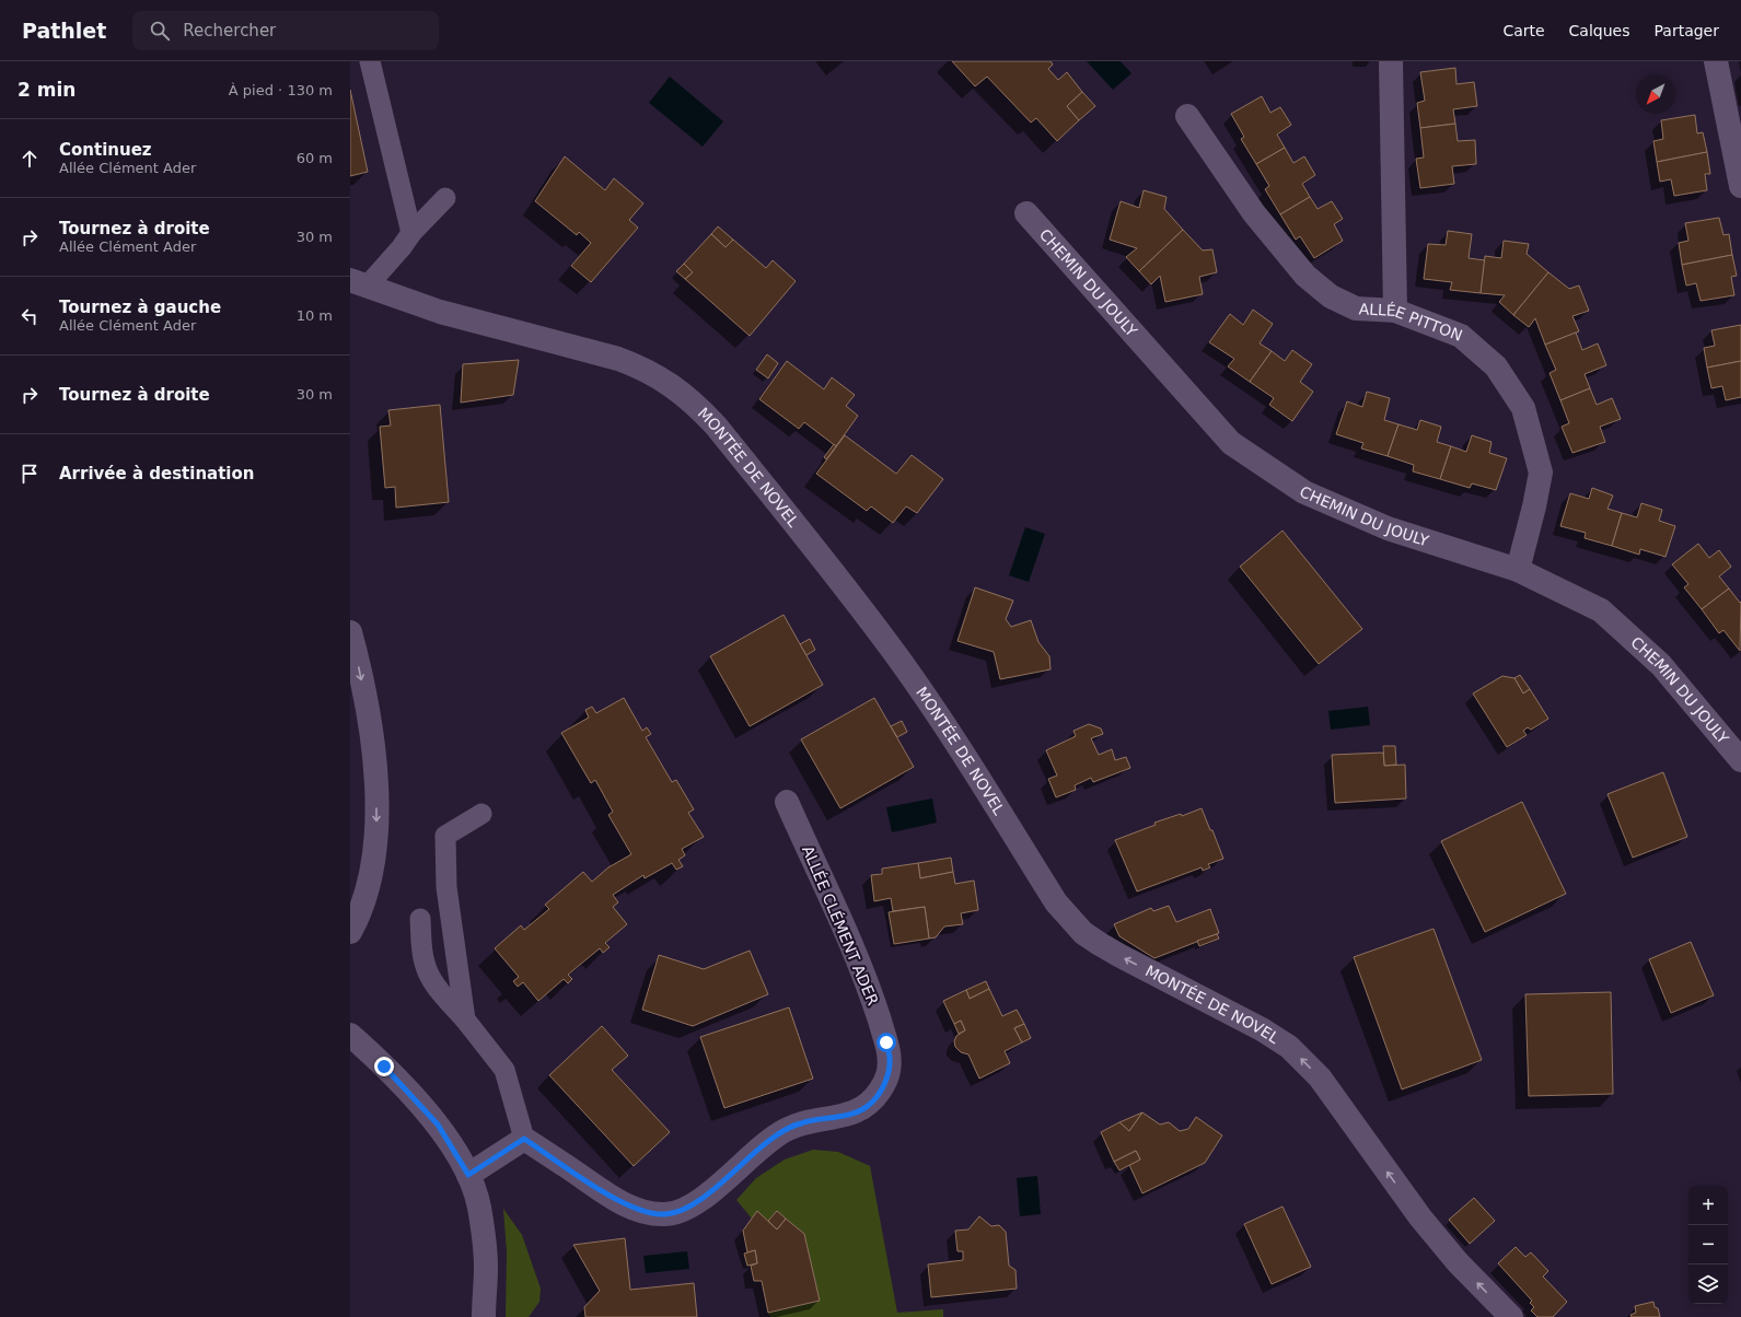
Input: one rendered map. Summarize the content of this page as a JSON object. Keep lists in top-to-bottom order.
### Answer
{
  "streets": {
    "street": [
      "CHEMIN DU JOULY",
      "ALLÉE PITTON",
      "MONTÉE DE NOVEL",
      "ALLÉE CLÉMENT ADER"
    ]
  },
  "crossings": [
    ["CHEMIN DU JOULY", "ALLÉE PITTON"]
  ],
  "one_way": ["MONTÉE DE NOVEL"],
  "north": "bottom left",
  "page": {
    "header": "Pathlet",
    "search": "Rechercher",
    "nav": ["Carte", "Calques", "Partager"],
    "heading": ["2 min", "À pied · 130 m"],
    "list": [
      ["Continuez", "Allée Clément Ader", "60 m"],
      ["Tournez à droite", "Allée Clément Ader", "30 m"],
      ["Tournez à gauche", "Allée Clément Ader", "10 m"],
      ["Tournez à droite", "30 m"],
      "Arrivée à destination"
    ],
    "map_buttons": ["+", "−"]
  }
}
